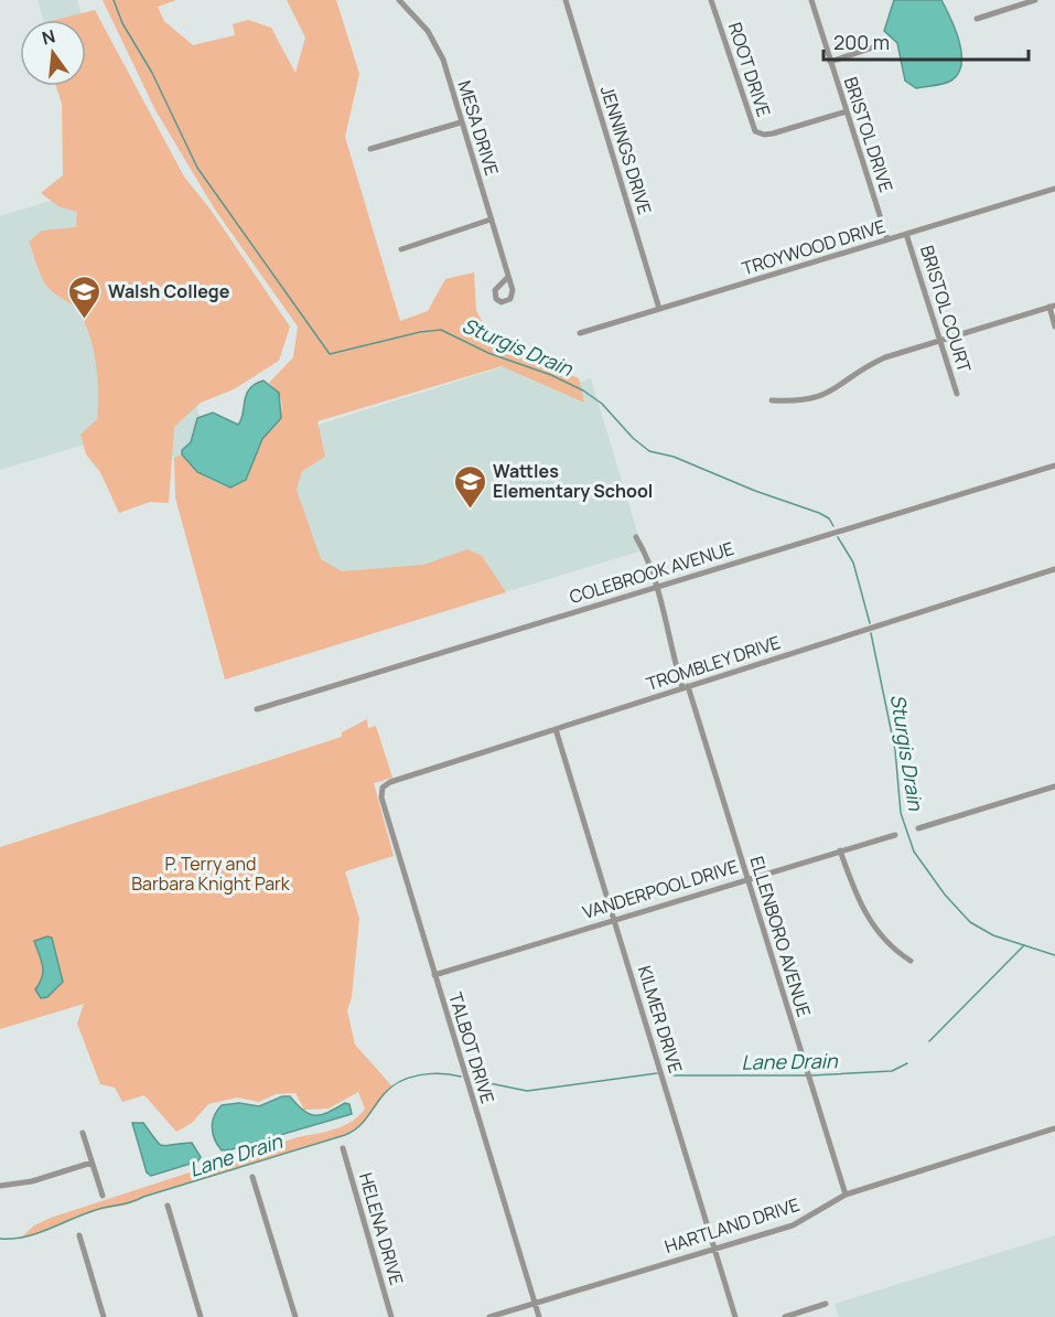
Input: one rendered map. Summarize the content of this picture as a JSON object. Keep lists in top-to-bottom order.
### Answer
{
  "streets": {
    "street": [
      "ROOT DRIVE",
      "MESA DRIVE",
      "BRISTOL DRIVE",
      "JENNINGS DRIVE",
      "TROYWOOD DRIVE",
      "BRISTOL COURT",
      "COLEBROOK AVENUE",
      "TROMBLEY DRIVE",
      "VANDERPOOL DRIVE",
      "ELLENBORO AVENUE",
      "KILMER DRIVE",
      "TALBOT DRIVE",
      "HARTLAND DRIVE",
      "HELENA DRIVE"
    ]
  },
  "crossings": [
    ["ROOT DRIVE", "BRISTOL DRIVE"],
    ["BRISTOL DRIVE", "TROYWOOD DRIVE"],
    ["JENNINGS DRIVE", "TROYWOOD DRIVE"],
    ["TROYWOOD DRIVE", "BRISTOL COURT"],
    ["COLEBROOK AVENUE", "ELLENBORO AVENUE"],
    ["TROMBLEY DRIVE", "ELLENBORO AVENUE"],
    ["TROMBLEY DRIVE", "KILMER DRIVE"],
    ["TROMBLEY DRIVE", "TALBOT DRIVE"],
    ["VANDERPOOL DRIVE", "ELLENBORO AVENUE"],
    ["VANDERPOOL DRIVE", "KILMER DRIVE"],
    ["VANDERPOOL DRIVE", "TALBOT DRIVE"],
    ["ELLENBORO AVENUE", "HARTLAND DRIVE"],
    ["KILMER DRIVE", "HARTLAND DRIVE"],
    ["TALBOT DRIVE", "HARTLAND DRIVE"]
  ],
  "water": ["Sturgis Drain", "Lane Drain"],
  "parks": ["P. Terry and Barbara Knight Park"],
  "places": {
    "school or university": ["Walsh College", "Wattles Elementary School"]
  },
  "scale_bar": "200 m",
  "north": "top"
}
